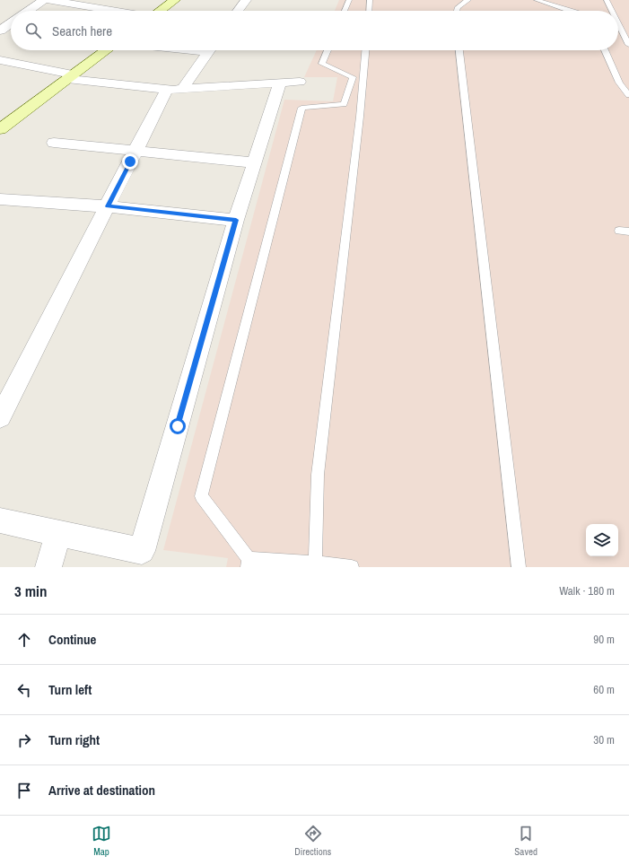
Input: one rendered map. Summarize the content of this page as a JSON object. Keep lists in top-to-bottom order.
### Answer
{
  "page": {
    "search": "Search here",
    "heading": ["3 min", "Walk · 180 m"],
    "list": [
      ["Continue", "90 m"],
      ["Turn left", "60 m"],
      ["Turn right", "30 m"],
      "Arrive at destination"
    ],
    "nav": ["Map", "Directions", "Saved"]
  }
}
